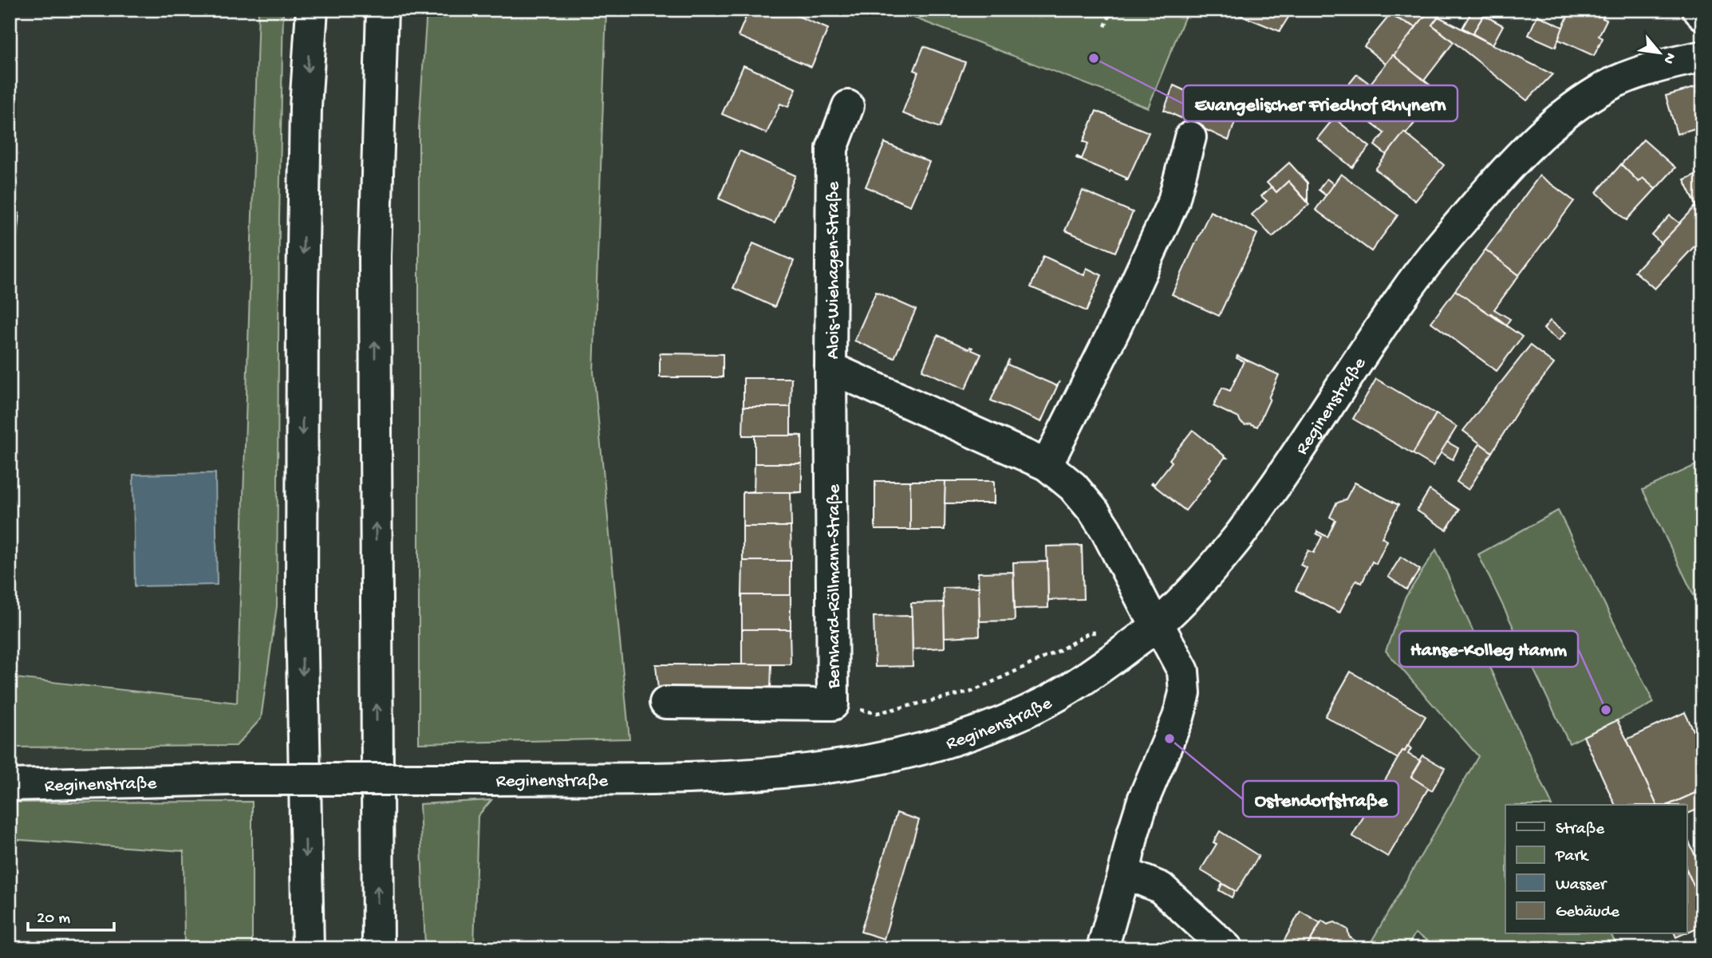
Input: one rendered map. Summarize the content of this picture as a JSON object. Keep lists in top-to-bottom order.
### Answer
{
  "streets": {
    "main road": ["Alois-Wiehagen-Straße", "Reginenstraße", "Bernhard-Röllmann-Straße"]
  },
  "crossings": [
    ["Alois-Wiehagen-Straße", "Reginenstraße"],
    ["Alois-Wiehagen-Straße", "Bernhard-Röllmann-Straße"]
  ],
  "places": ["Evangelischer Friedhof Rhynern", "Hanse-Kolleg Hamm", "Ostendorfstraße"],
  "legend": [
    "Straße",
    "Park",
    "Wasser",
    "Gebäude"
  ],
  "scale_bar": "20 m",
  "north": "bottom right"
}
